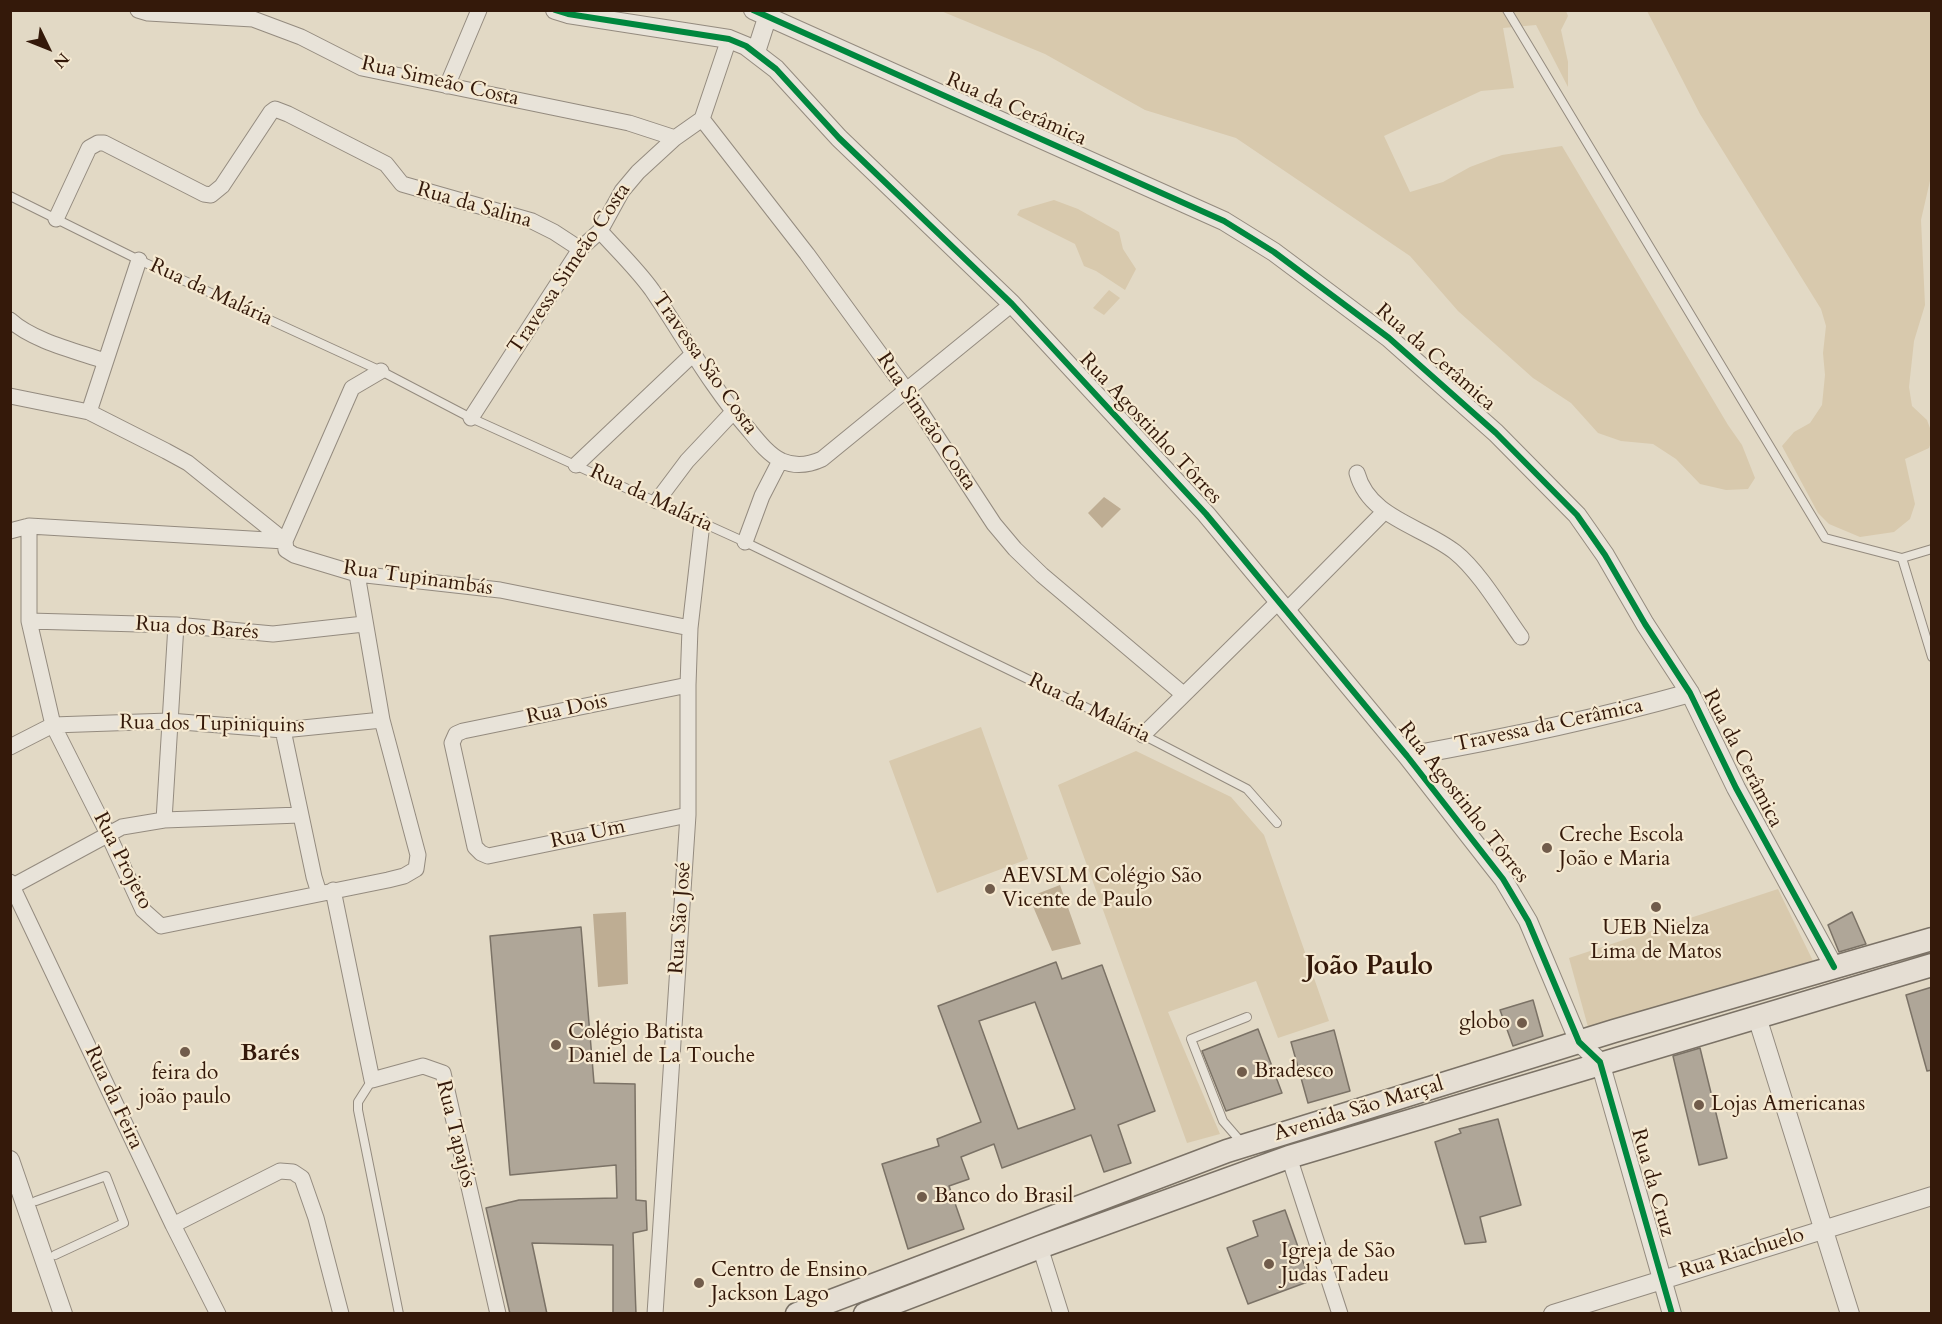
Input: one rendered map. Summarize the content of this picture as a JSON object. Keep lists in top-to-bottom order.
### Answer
{
  "streets": {
    "main road": ["Avenida São Marçal"],
    "street": [
      "Rua Simeão Costa",
      "Rua da Cerâmica",
      "Rua da Salina",
      "Travessa Simeão Costa",
      "Travessa São Costa",
      "Rua Agostinho Tôrres",
      "Rua Tupinambás",
      "Rua dos Barés",
      "Rua Dois",
      "Rua dos Tupiniquins",
      "Travessa da Cerâmica",
      "Rua Um",
      "Rua Projeto",
      "Rua São José",
      "Rua da Feira",
      "Rua Tapajós",
      "Rua da Cruz",
      "Rua Riachuelo"
    ],
    "lane": ["Rua da Malária"]
  },
  "crossings": [
    ["Rua Simeão Costa", "Travessa Simeão Costa"],
    ["Rua da Cerâmica", "Travessa da Cerâmica"],
    ["Rua da Cerâmica", "Avenida São Marçal"],
    ["Rua da Salina", "Travessa Simeão Costa"],
    ["Rua da Salina", "Rua da Malária"],
    ["Travessa Simeão Costa", "Rua da Malária"],
    ["Travessa Simeão Costa", "Travessa São Costa"],
    ["Rua da Malária", "Rua São José"],
    ["Rua Agostinho Tôrres", "Travessa da Cerâmica"],
    ["Rua Agostinho Tôrres", "Avenida São Marçal"],
    ["Rua Tupinambás", "Rua São José"],
    ["Rua dos Barés", "Rua Projeto"],
    ["Rua Dois", "Rua Um"],
    ["Rua Dois", "Rua São José"],
    ["Rua dos Tupiniquins", "Rua Projeto"],
    ["Rua Um", "Rua São José"],
    ["Avenida São Marçal", "Rua da Cruz"],
    ["Rua da Cruz", "Rua Riachuelo"]
  ],
  "districts": ["João Paulo", "Barés"],
  "places": [
    "Creche Escola João e Maria",
    "AEVSLM Colégio São Vicente de Paulo",
    "UEB Nielza Lima de Matos",
    "globo",
    "Colégio Batista Daniel de La Touche",
    "feira do joão paulo",
    "Bradesco",
    "Lojas Americanas",
    "Banco do Brasil",
    "Igreja de São Judas Tadeu",
    "Centro de Ensino Jackson Lago"
  ],
  "north": "bottom right"
}
